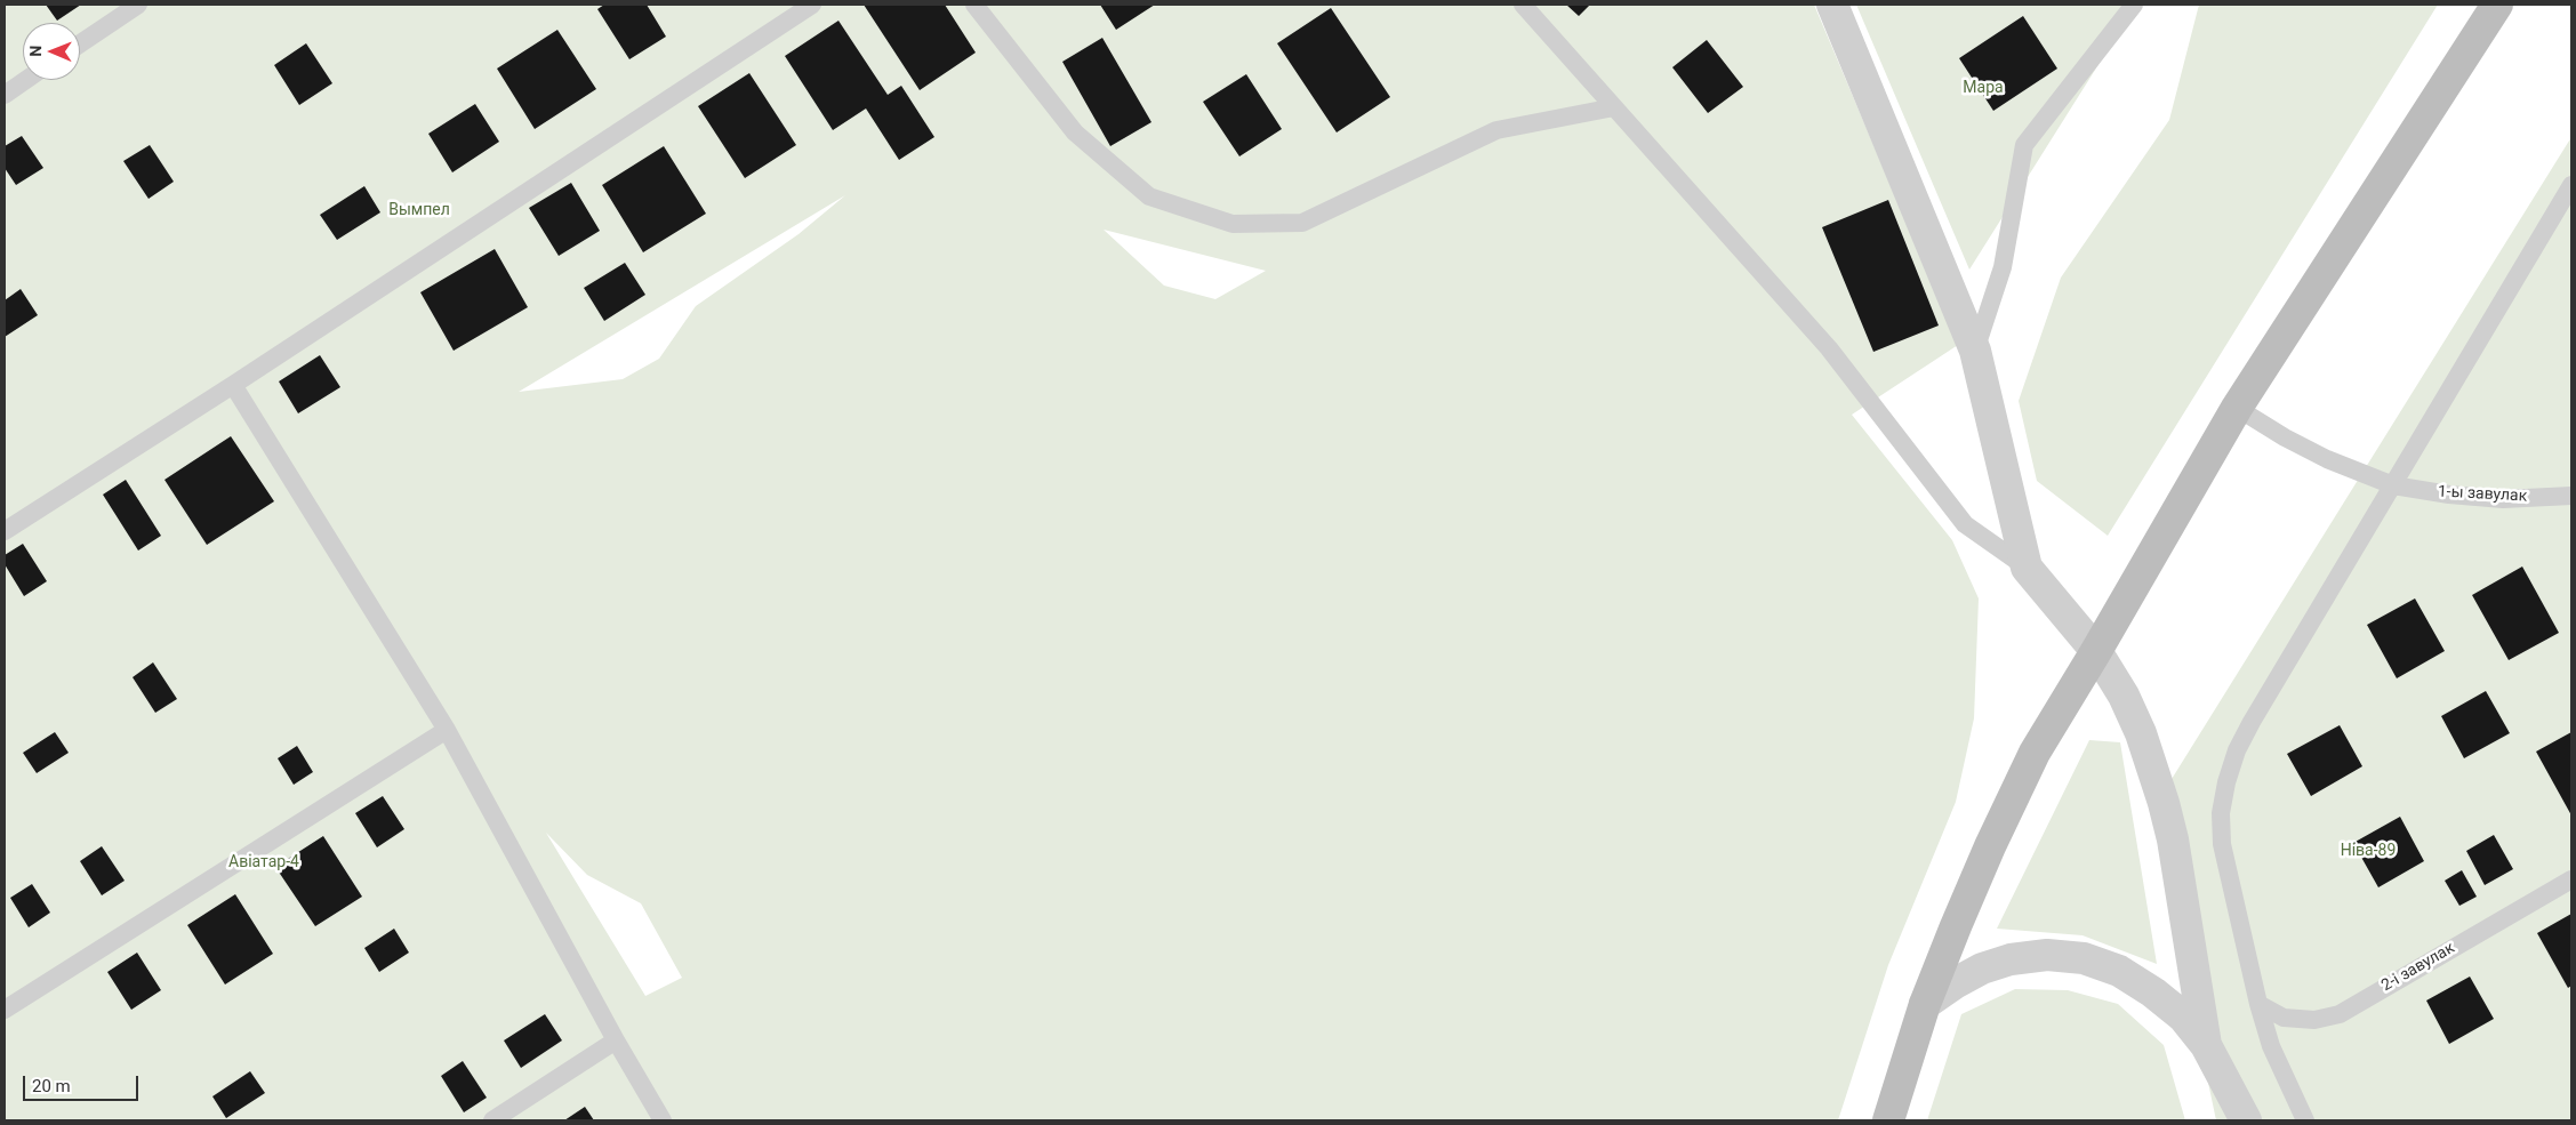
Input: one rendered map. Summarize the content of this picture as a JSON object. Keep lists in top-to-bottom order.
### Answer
{
  "streets": {
    "lane": ["1-ы завулак", "2-і завулак"]
  },
  "parks": [
    "Мара",
    "Вымпел",
    "Ніва-89",
    "Авіатар-4"
  ],
  "scale_bar": "20 m",
  "north": "left"
}
